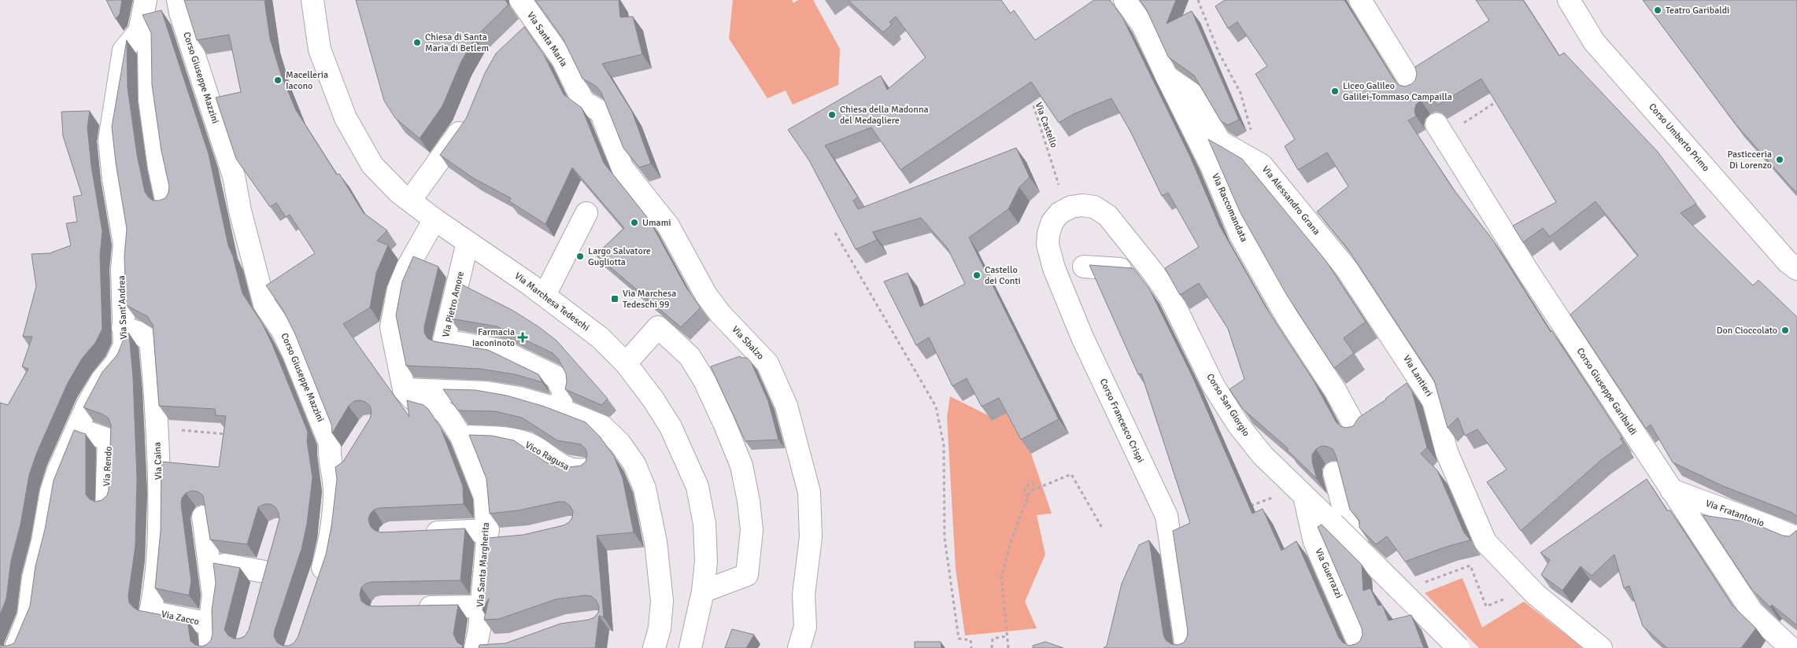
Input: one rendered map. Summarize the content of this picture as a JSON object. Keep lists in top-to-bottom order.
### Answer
{
  "streets": {
    "street": [
      "Via Santa Maria",
      "Corso Giuseppe Mazzini",
      "Corso Umberto Primo",
      "Via Alessandro Grana",
      "Via Raccomandata",
      "Via Marchesa Tedeschi",
      "Via Pietro Amore",
      "Via Sant'Andrea",
      "Via Sbalzo",
      "Via Lantieri",
      "Corso Giuseppe Garibaldi",
      "Corso San Giorgio",
      "Corso Francesco Crispi",
      "Vico Ragusa",
      "Via Caina",
      "Via Rendo",
      "Via Fratantonio",
      "Via Santa Margherita",
      "Via Guerrazzi",
      "Via Zacco"
    ],
    "path": ["Via Castello"]
  },
  "crossings": [
    ["Via Santa Maria", "Via Sbalzo"],
    ["Via Alessandro Grana", "Via Lantieri"],
    ["Via Marchesa Tedeschi", "Via Pietro Amore"],
    ["Via Sant'Andrea", "Via Caina"],
    ["Via Sant'Andrea", "Via Rendo"],
    ["Corso Giuseppe Garibaldi", "Via Fratantonio"],
    ["Corso San Giorgio", "Corso Francesco Crispi"],
    ["Corso San Giorgio", "Via Guerrazzi"],
    ["Vico Ragusa", "Via Santa Margherita"],
    ["Via Caina", "Via Zacco"]
  ],
  "places": {
    "other": [
      "Teatro Garibaldi",
      "Chiesa di Santa Maria di Betlem",
      "Macelleria Iacono",
      "Liceo Galileo Galilei-Tommaso Campailla",
      "Chiesa della Madonna del Medagliere",
      "Pasticceria Di Lorenzo",
      "Umami",
      "Largo Salvatore Gugliotta",
      "Castello dei Conti",
      "Don Cioccolato"
    ],
    "transit": ["Via Marchesa Tedeschi 99"],
    "health": ["Farmacia Iaconinoto"]
  }
}
